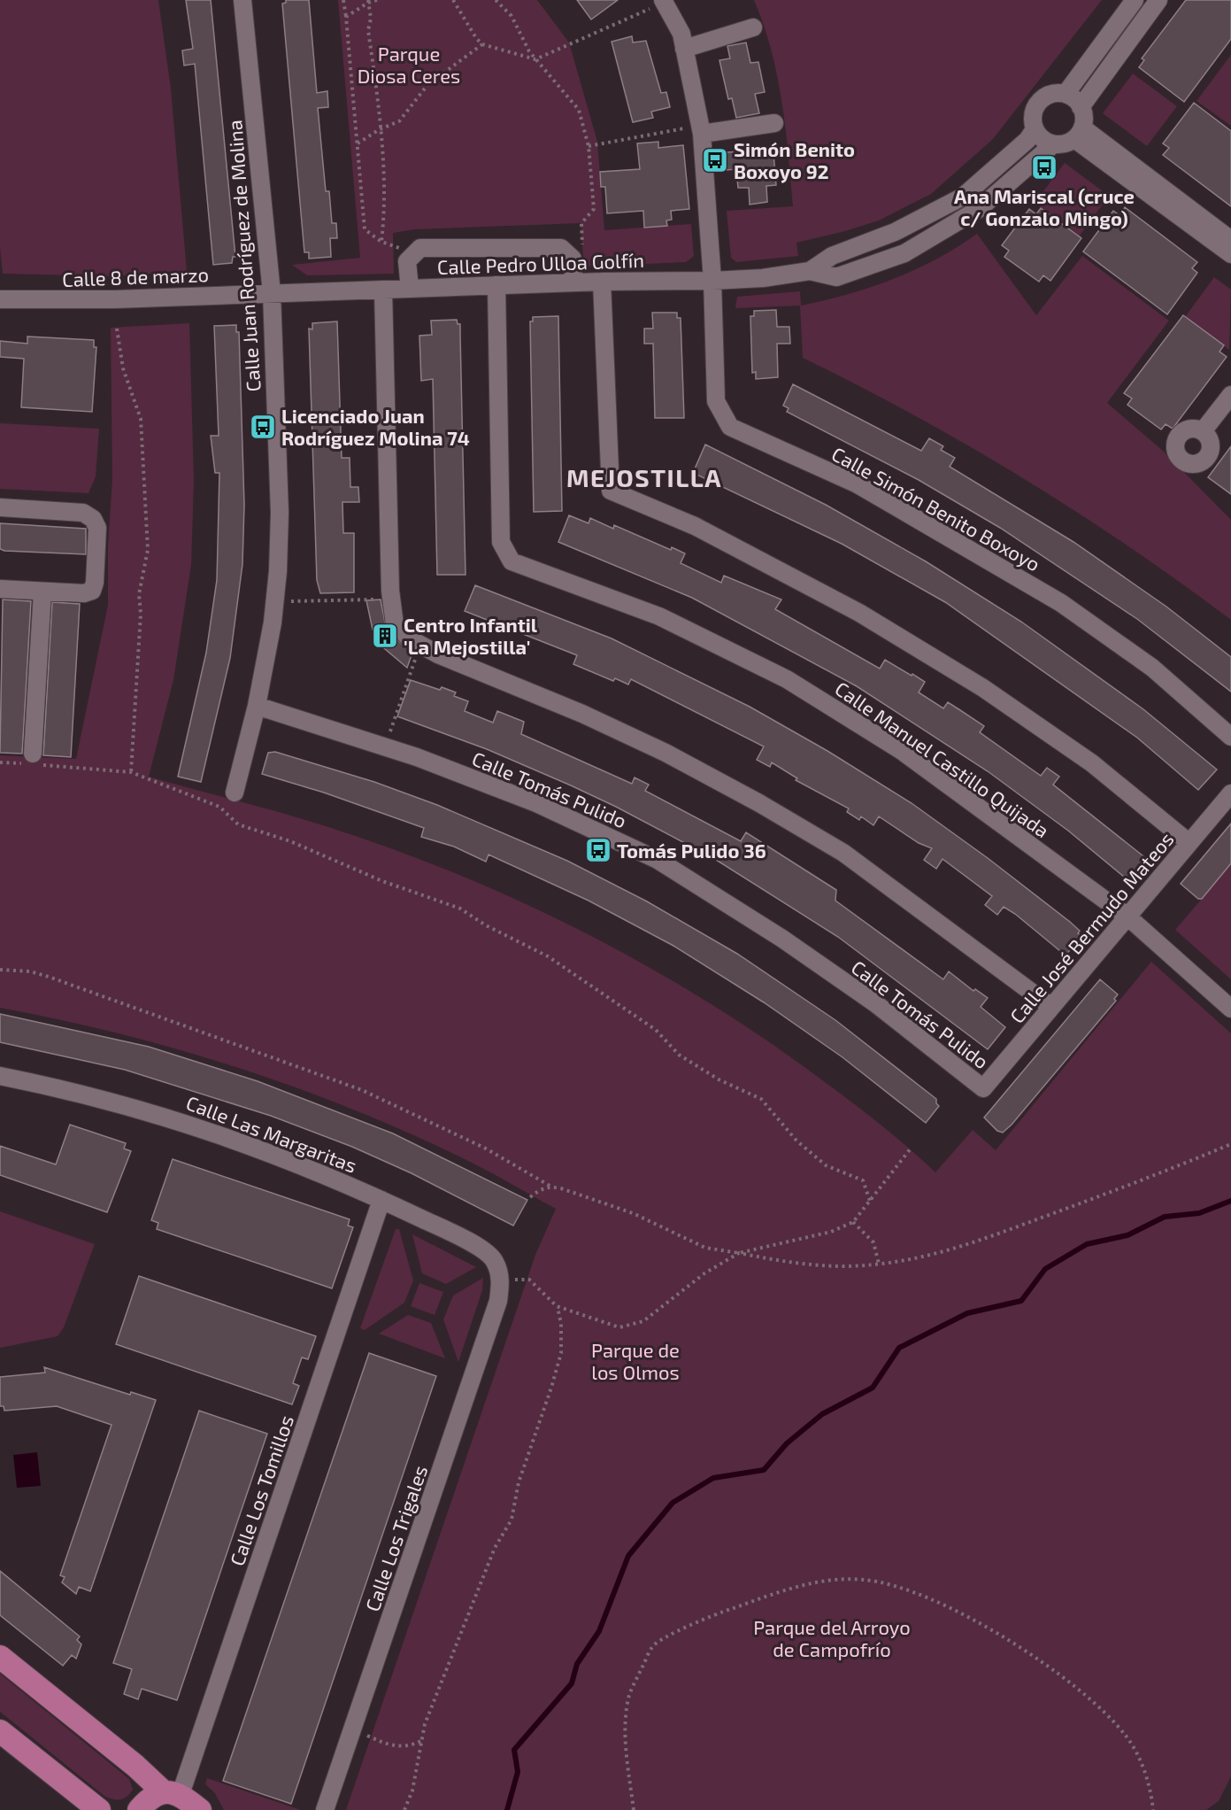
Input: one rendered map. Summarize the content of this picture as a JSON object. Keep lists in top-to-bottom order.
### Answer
{
  "streets": {
    "street": [
      "Calle Juan Rodríguez de Molina",
      "Calle Pedro Ulloa Golfín",
      "Calle 8 de marzo",
      "Calle Simón Benito Boxoyo",
      "Calle Manuel Castillo Quijada",
      "Calle Tomás Pulido",
      "Calle José Bermudo Mateos",
      "Calle Las Margaritas",
      "Calle Los Tomillos",
      "Calle Los Trigales"
    ]
  },
  "crossings": [
    ["Calle Juan Rodríguez de Molina", "Calle Pedro Ulloa Golfín"],
    ["Calle Juan Rodríguez de Molina", "Calle 8 de marzo"],
    ["Calle Juan Rodríguez de Molina", "Calle Tomás Pulido"],
    ["Calle Pedro Ulloa Golfín", "Calle 8 de marzo"],
    ["Calle Pedro Ulloa Golfín", "Calle Simón Benito Boxoyo"],
    ["Calle Pedro Ulloa Golfín", "Calle Manuel Castillo Quijada"],
    ["Calle Manuel Castillo Quijada", "Calle José Bermudo Mateos"],
    ["Calle Tomás Pulido", "Calle José Bermudo Mateos"],
    ["Calle Las Margaritas", "Calle Los Tomillos"],
    ["Calle Las Margaritas", "Calle Los Trigales"]
  ],
  "districts": ["MEJOSTILLA"],
  "parks": ["Parque Diosa Ceres", "Parque de los Olmos", "Parque del Arroyo de Campofrío"],
  "places": {
    "bus stop": [
      "Simón Benito Boxoyo 92",
      "Ana Mariscal (cruce c/ Gonzalo Mingo)",
      "Licenciado Juan Rodríguez Molina 74",
      "Tomás Pulido 36"
    ],
    "building": ["Centro Infantil 'La Mejostilla'"]
  }
}
